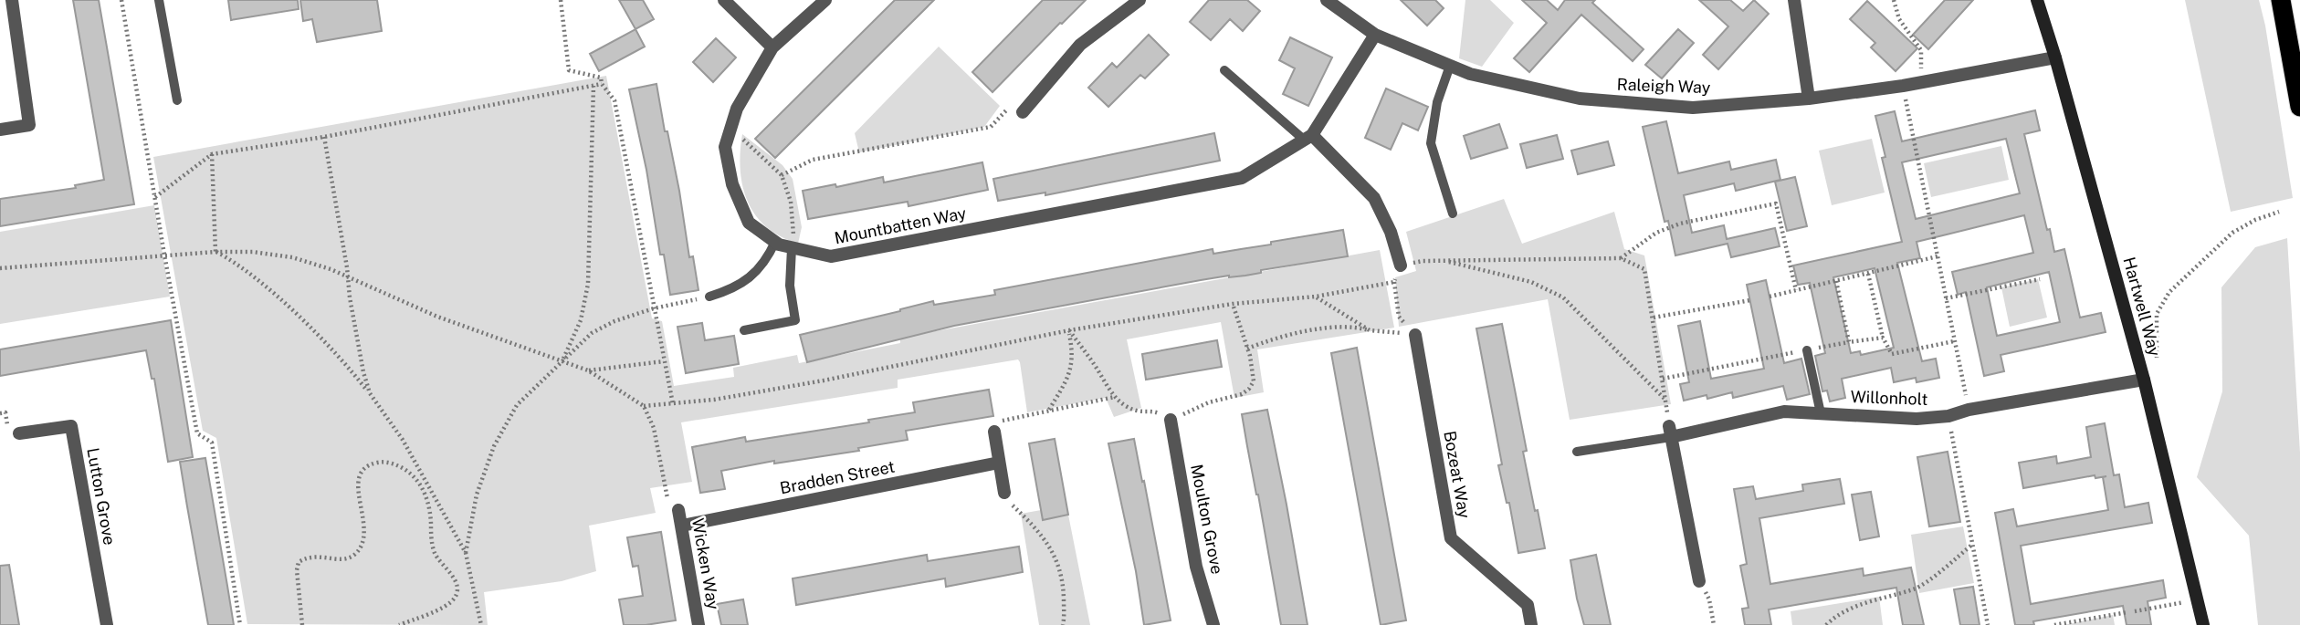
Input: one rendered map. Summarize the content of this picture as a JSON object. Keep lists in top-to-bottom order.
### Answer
{
  "streets": {
    "street": [
      "Raleigh Way",
      "Mountbatten Way",
      "Hartwell Way",
      "Willonholt",
      "Bozeat Way",
      "Bradden Street",
      "Lutton Grove",
      "Moulton Grove",
      "Wicken Way"
    ]
  },
  "crossings": [
    ["Raleigh Way", "Mountbatten Way"],
    ["Raleigh Way", "Hartwell Way"],
    ["Hartwell Way", "Willonholt"],
    ["Bradden Street", "Wicken Way"]
  ]
}
